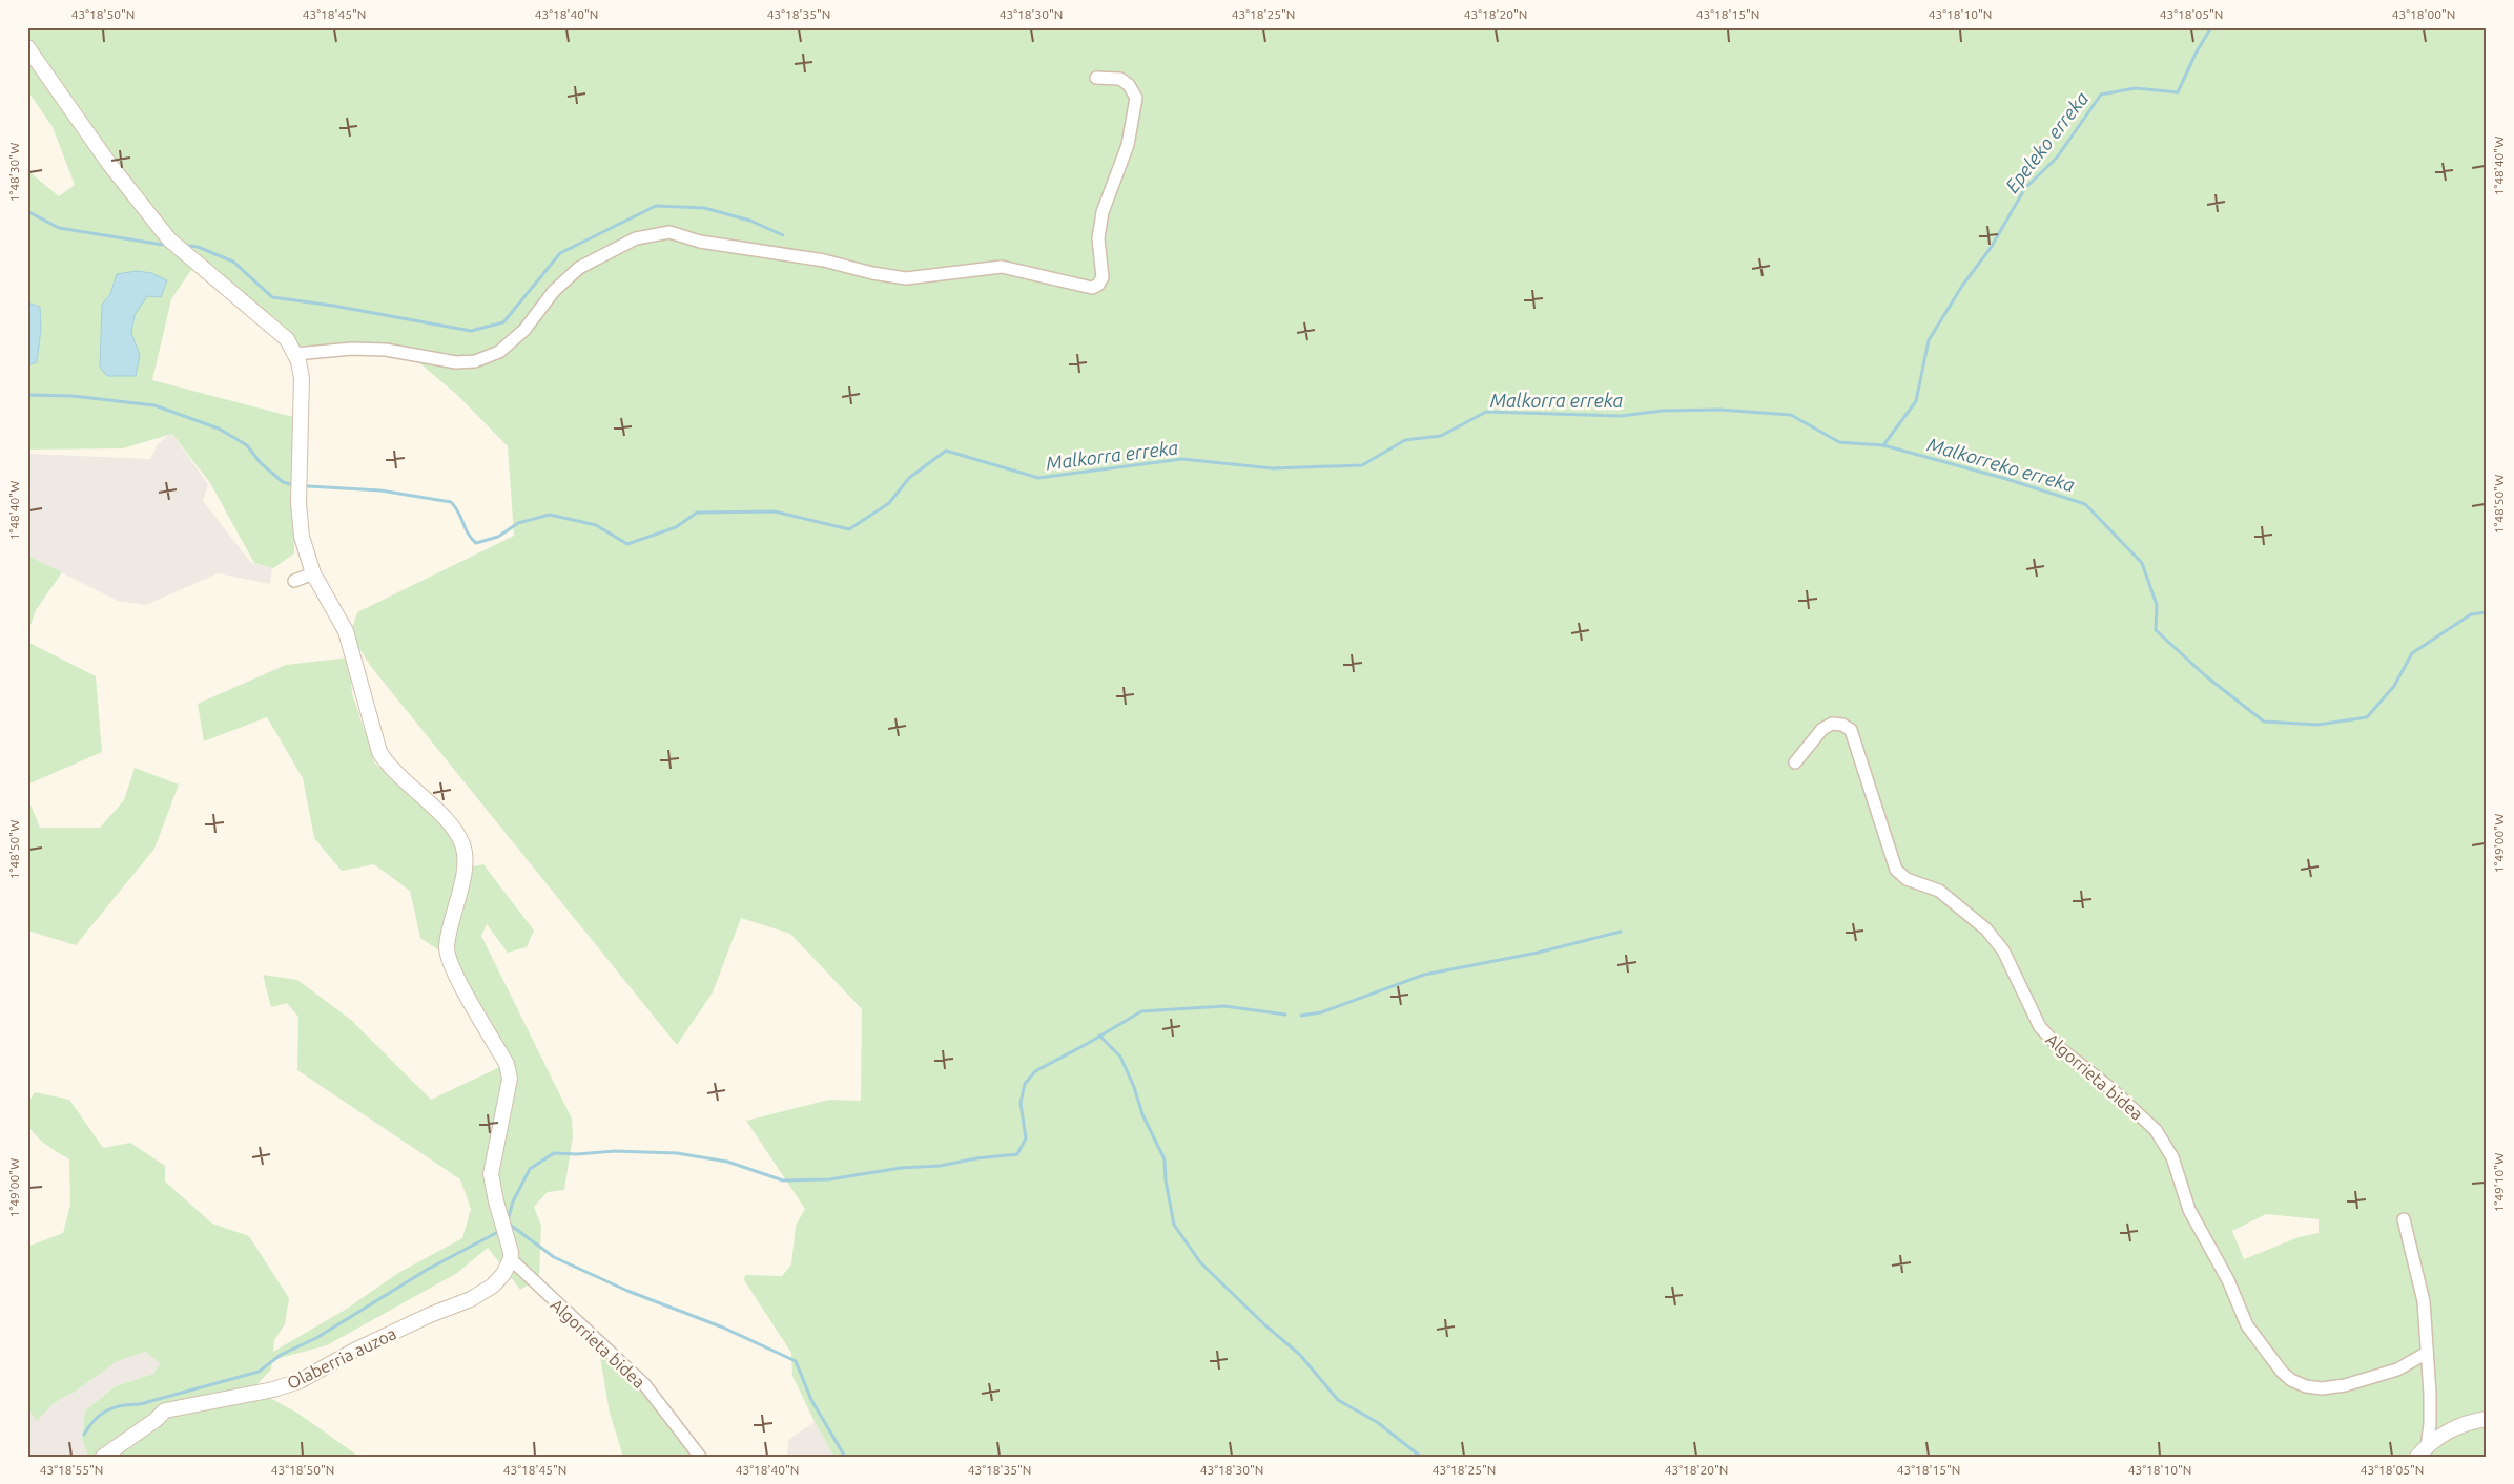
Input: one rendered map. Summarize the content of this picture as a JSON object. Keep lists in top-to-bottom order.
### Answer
{
  "streets": {
    "street": ["Algorrieta bidea", "Olaberria auzoa"]
  },
  "crossings": [
    ["Algorrieta bidea", "Olaberria auzoa"]
  ],
  "water": ["Epeleko erreka", "Malkorra erreka", "Malkorreko erreka"],
  "coordinates": [
    "43°18'50\"N",
    "43°18'45\"N",
    "43°18'40\"N",
    "43°18'35\"N",
    "43°18'30\"N",
    "43°18'25\"N",
    "43°18'20\"N",
    "43°18'15\"N",
    "43°18'10\"N",
    "43°18'05\"N",
    "43°18'00\"N",
    "1°48'40\"W",
    "1°48'30\"W",
    "1°48'50\"W",
    "1°49'00\"W",
    "1°49'10\"W",
    "43°18'55\"N"
  ]
}
